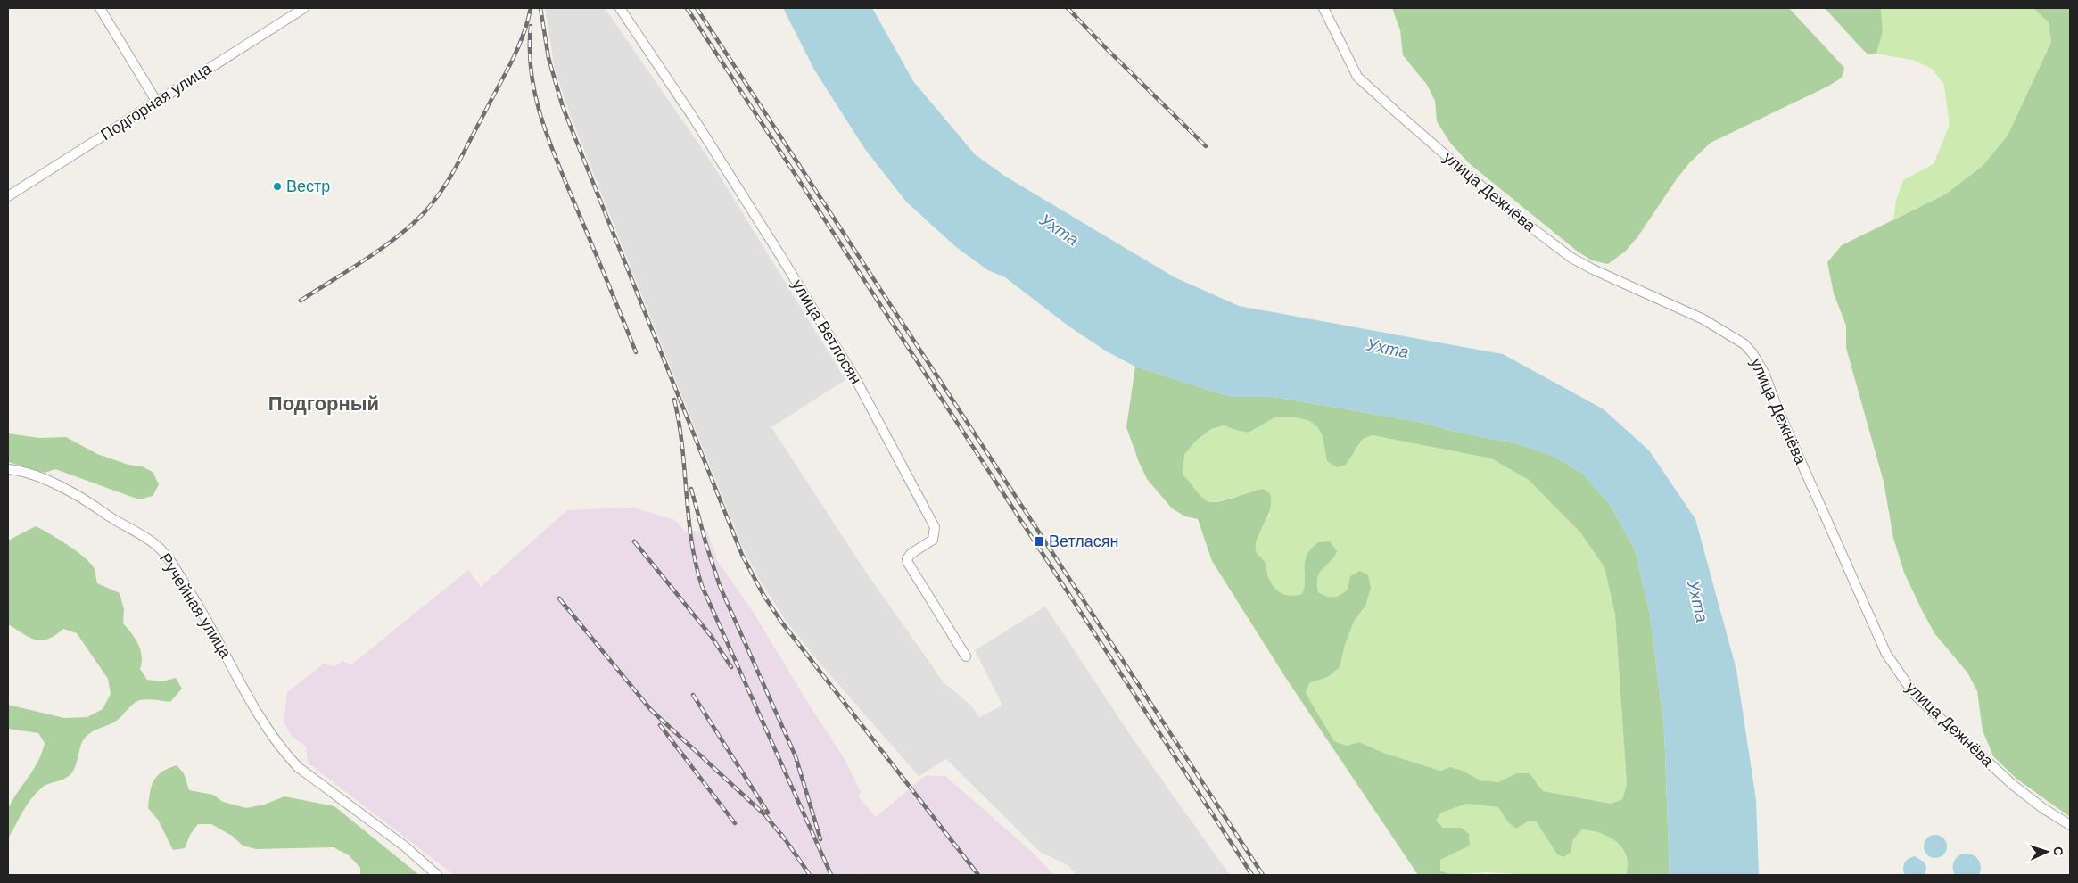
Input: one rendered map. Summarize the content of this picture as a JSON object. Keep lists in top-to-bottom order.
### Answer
{
  "streets": {
    "street": [
      "Подгорная улица",
      "улица Дежнёва",
      "улица Ветлосян",
      "Ручейная улица"
    ]
  },
  "districts": ["Подгорный"],
  "water": ["Ухта"],
  "places": {
    "other": ["Вестр"],
    "transit": ["Ветласян"]
  },
  "north": "right"
}
